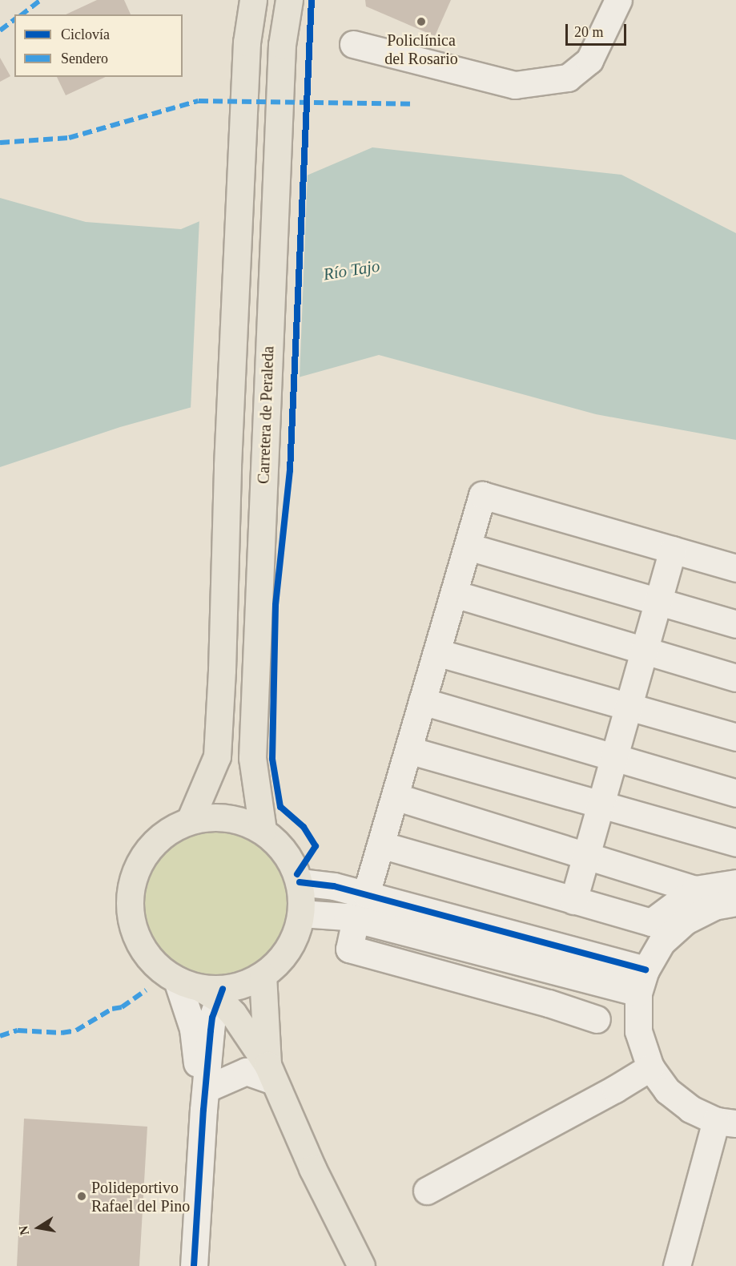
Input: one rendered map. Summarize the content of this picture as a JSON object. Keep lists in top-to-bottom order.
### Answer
{
  "streets": {
    "main road": ["Carretera de Peraleda"]
  },
  "water": ["Río Tajo"],
  "places": ["Policlínica del Rosario", "Polideportivo Rafael del Pino"],
  "legend": ["Ciclovía", "Sendero"],
  "scale_bar": "20 m",
  "north": "left"
}
